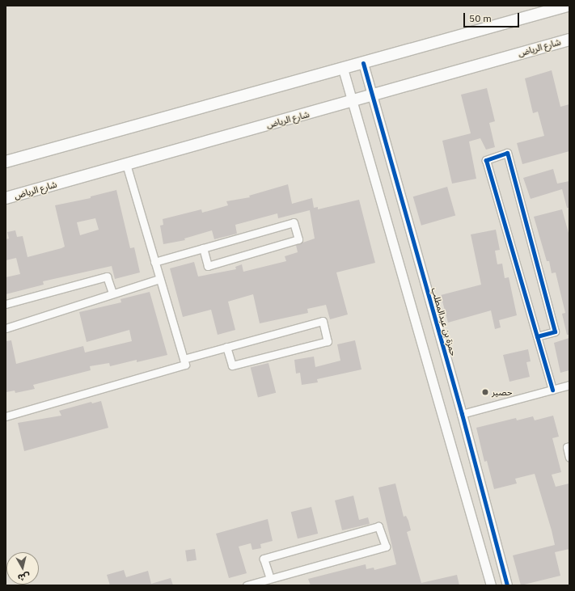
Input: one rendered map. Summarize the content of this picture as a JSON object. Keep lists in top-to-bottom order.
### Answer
{
  "streets": {
    "main road": ["شارع الرياض"],
    "street": ["حمزة بن عبدالمطلب"]
  },
  "crossings": [
    ["شارع الرياض", "حمزة بن عبدالمطلب"]
  ],
  "places": ["حصير"],
  "scale_bar": "50 m",
  "north": "bottom"
}
